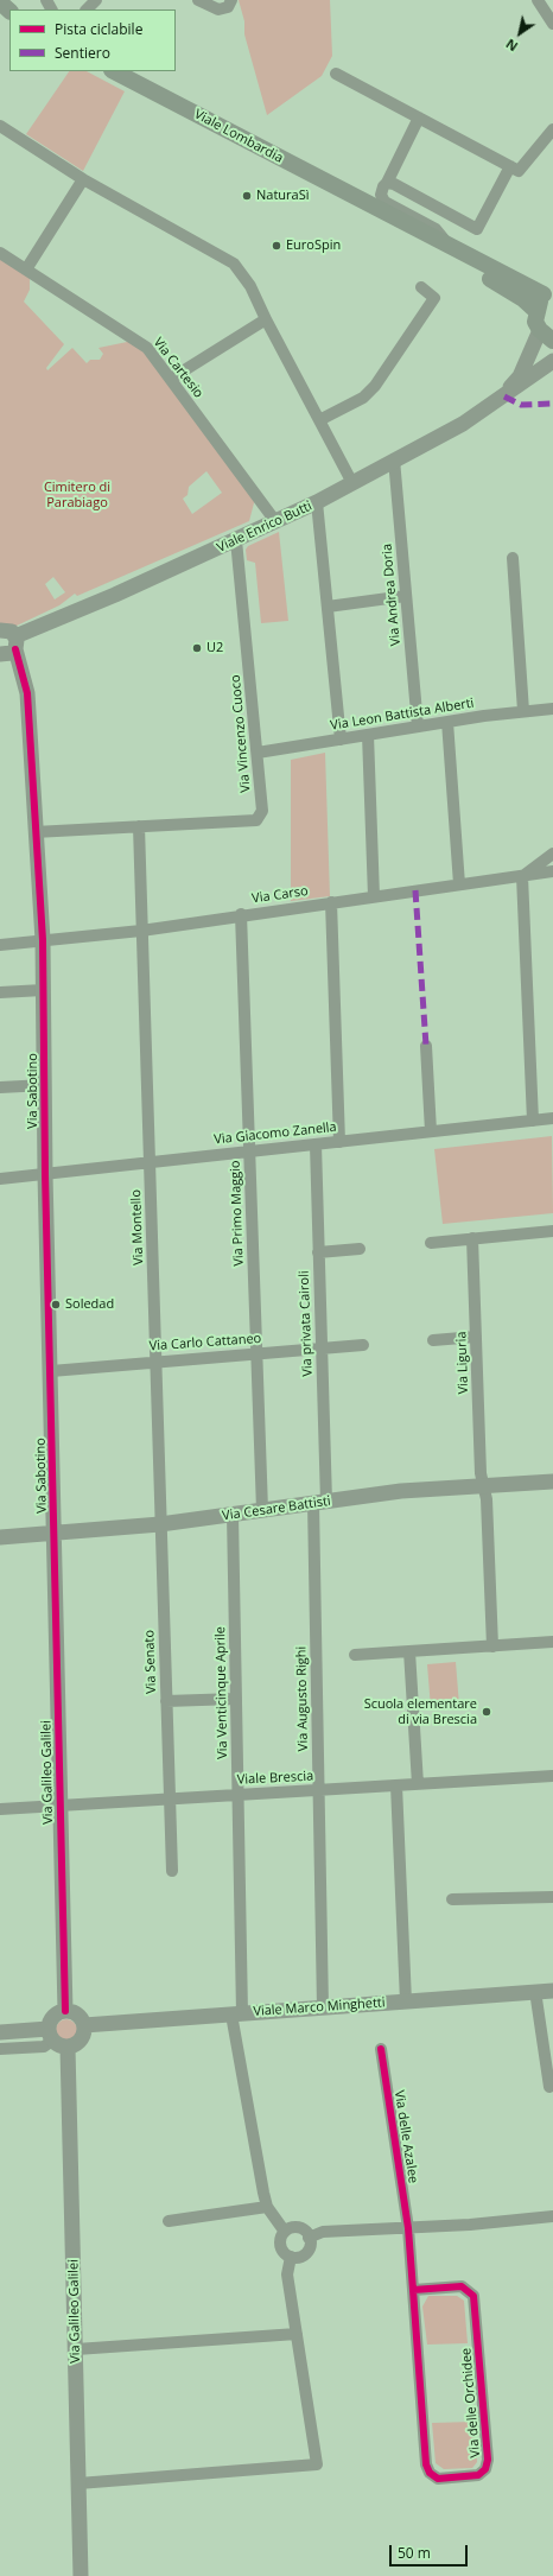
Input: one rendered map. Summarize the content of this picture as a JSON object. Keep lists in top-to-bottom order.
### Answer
{
  "streets": {
    "main road": ["Viale Lombardia"],
    "street": [
      "Via Cartesio",
      "Viale Enrico Butti",
      "Via Andrea Doria",
      "Via Leon Battista Alberti",
      "Via Vincenzo Cuoco",
      "Via Carso",
      "Via Sabotino",
      "Via Giacomo Zanella",
      "Via Primo Maggio",
      "Via Montello",
      "Via privata Cairoli",
      "Via Carlo Cattaneo",
      "Via Liguria",
      "Via Cesare Battisti",
      "Via Senato",
      "Via Venticinque Aprile",
      "Via Augusto Righi",
      "Via Galileo Galilei",
      "Viale Brescia",
      "Viale Marco Minghetti",
      "Via delle Azalee",
      "Via delle Orchidee"
    ]
  },
  "crossings": [
    ["Via Cartesio", "Viale Enrico Butti"],
    ["Viale Enrico Butti", "Via Andrea Doria"],
    ["Viale Enrico Butti", "Via Vincenzo Cuoco"],
    ["Viale Enrico Butti", "Via Sabotino"],
    ["Via Andrea Doria", "Via Leon Battista Alberti"],
    ["Via Leon Battista Alberti", "Via Vincenzo Cuoco"],
    ["Via Vincenzo Cuoco", "Via Montello"],
    ["Via Carso", "Via Sabotino"],
    ["Via Carso", "Via Primo Maggio"],
    ["Via Carso", "Via Montello"],
    ["Via Sabotino", "Via Giacomo Zanella"],
    ["Via Sabotino", "Via Carlo Cattaneo"],
    ["Via Sabotino", "Via Cesare Battisti"],
    ["Via Sabotino", "Via Galileo Galilei"],
    ["Via Giacomo Zanella", "Via Primo Maggio"],
    ["Via Giacomo Zanella", "Via Montello"],
    ["Via Giacomo Zanella", "Via privata Cairoli"],
    ["Via Primo Maggio", "Via Carlo Cattaneo"],
    ["Via Primo Maggio", "Via Cesare Battisti"],
    ["Via Montello", "Via Carlo Cattaneo"],
    ["Via Montello", "Via Cesare Battisti"],
    ["Via Montello", "Via Senato"],
    ["Via privata Cairoli", "Via Carlo Cattaneo"],
    ["Via privata Cairoli", "Via Cesare Battisti"],
    ["Via privata Cairoli", "Via Augusto Righi"],
    ["Via Liguria", "Via Cesare Battisti"],
    ["Via Cesare Battisti", "Via Senato"],
    ["Via Cesare Battisti", "Via Venticinque Aprile"],
    ["Via Cesare Battisti", "Via Augusto Righi"],
    ["Via Cesare Battisti", "Via Galileo Galilei"],
    ["Via Senato", "Viale Brescia"],
    ["Via Venticinque Aprile", "Viale Brescia"],
    ["Via Venticinque Aprile", "Viale Marco Minghetti"],
    ["Via Augusto Righi", "Viale Brescia"],
    ["Via Augusto Righi", "Viale Marco Minghetti"],
    ["Via Galileo Galilei", "Viale Brescia"],
    ["Via Galileo Galilei", "Viale Marco Minghetti"],
    ["Via delle Azalee", "Via delle Orchidee"]
  ],
  "parks": ["Cimitero di Parabiago"],
  "places": [
    "NaturaSì",
    "EuroSpin",
    "U2",
    "Soledad",
    "Scuola elementare di via Brescia"
  ],
  "legend": ["Pista ciclabile", "Sentiero"],
  "scale_bar": "50 m",
  "north": "bottom left"
}
